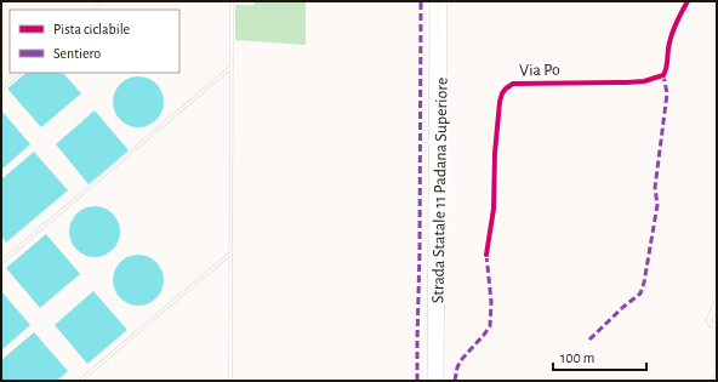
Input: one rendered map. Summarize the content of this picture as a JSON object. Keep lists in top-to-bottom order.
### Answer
{
  "streets": {
    "highway": ["Strada Statale 11 Padana Superiore"],
    "street": ["Via Po"]
  },
  "legend": ["Pista ciclabile", "Sentiero"],
  "scale_bar": "100 m"
}
